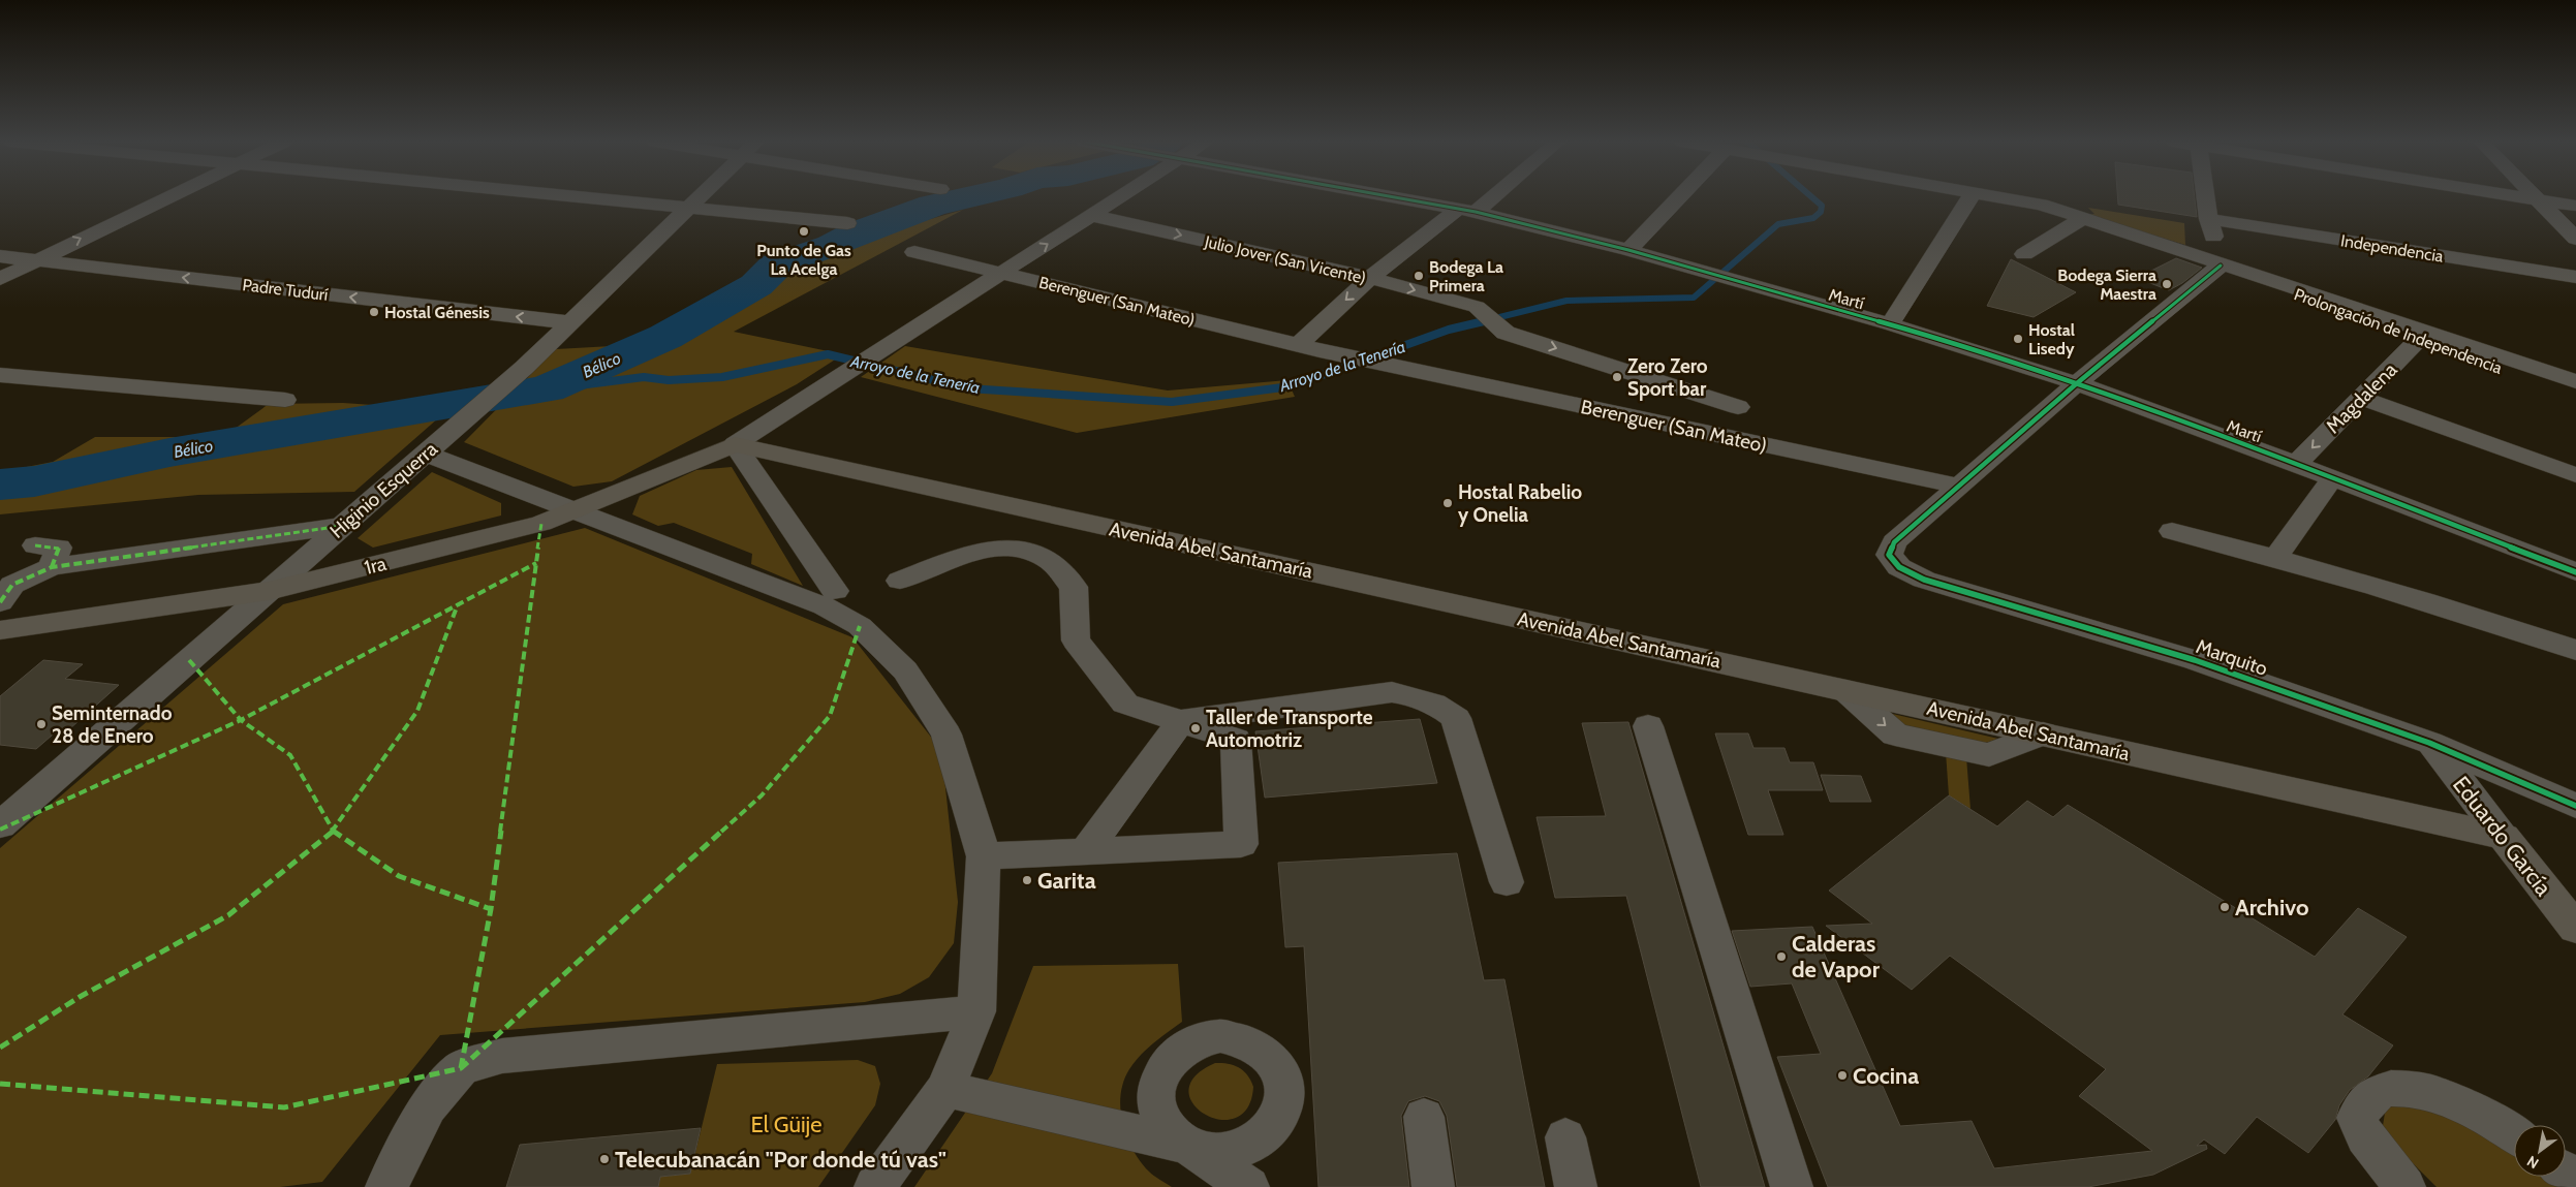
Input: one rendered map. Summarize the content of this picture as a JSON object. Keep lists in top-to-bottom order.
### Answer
{
  "streets": {
    "main road": ["Avenida Abel Santamaría", "1ra", "Eduardo García"],
    "street": [
      "Independencia",
      "Julio Jover (San Vicente)",
      "Padre Tudurí",
      "Martí",
      "Berenguer (San Mateo)",
      "Prolongación de Independencia",
      "Magdalena",
      "Higinio Esquerra",
      "Marquito"
    ]
  },
  "crossings": [
    ["Padre Tudurí", "Higinio Esquerra"],
    ["Martí", "Magdalena"],
    ["Berenguer (San Mateo)", "Marquito"],
    ["Prolongación de Independencia", "Magdalena"],
    ["Higinio Esquerra", "1ra"],
    ["Avenida Abel Santamaría", "1ra"],
    ["Avenida Abel Santamaría", "Eduardo García"],
    ["Marquito", "Eduardo García"]
  ],
  "one_way": ["Julio Jover (San Vicente)"],
  "water": ["Bélico", "Arroyo de la Tenería"],
  "parks": ["El Güije"],
  "places": [
    "Punto de Gas La Acelga",
    "Bodega La Primera",
    "Bodega Sierra Maestra",
    "Hostal Génesis",
    "Hostal Lisedy",
    "Zero Zero Sport bar",
    "Hostal Rabelio y Onelia",
    "Seminternado 28 de Enero",
    "Taller de Transporte Automotriz",
    "Garita",
    "Archivo",
    "Calderas de Vapor",
    "Cocina",
    "Telecubanacán \"Por donde tú vas\""
  ],
  "north": "bottom left"
}
